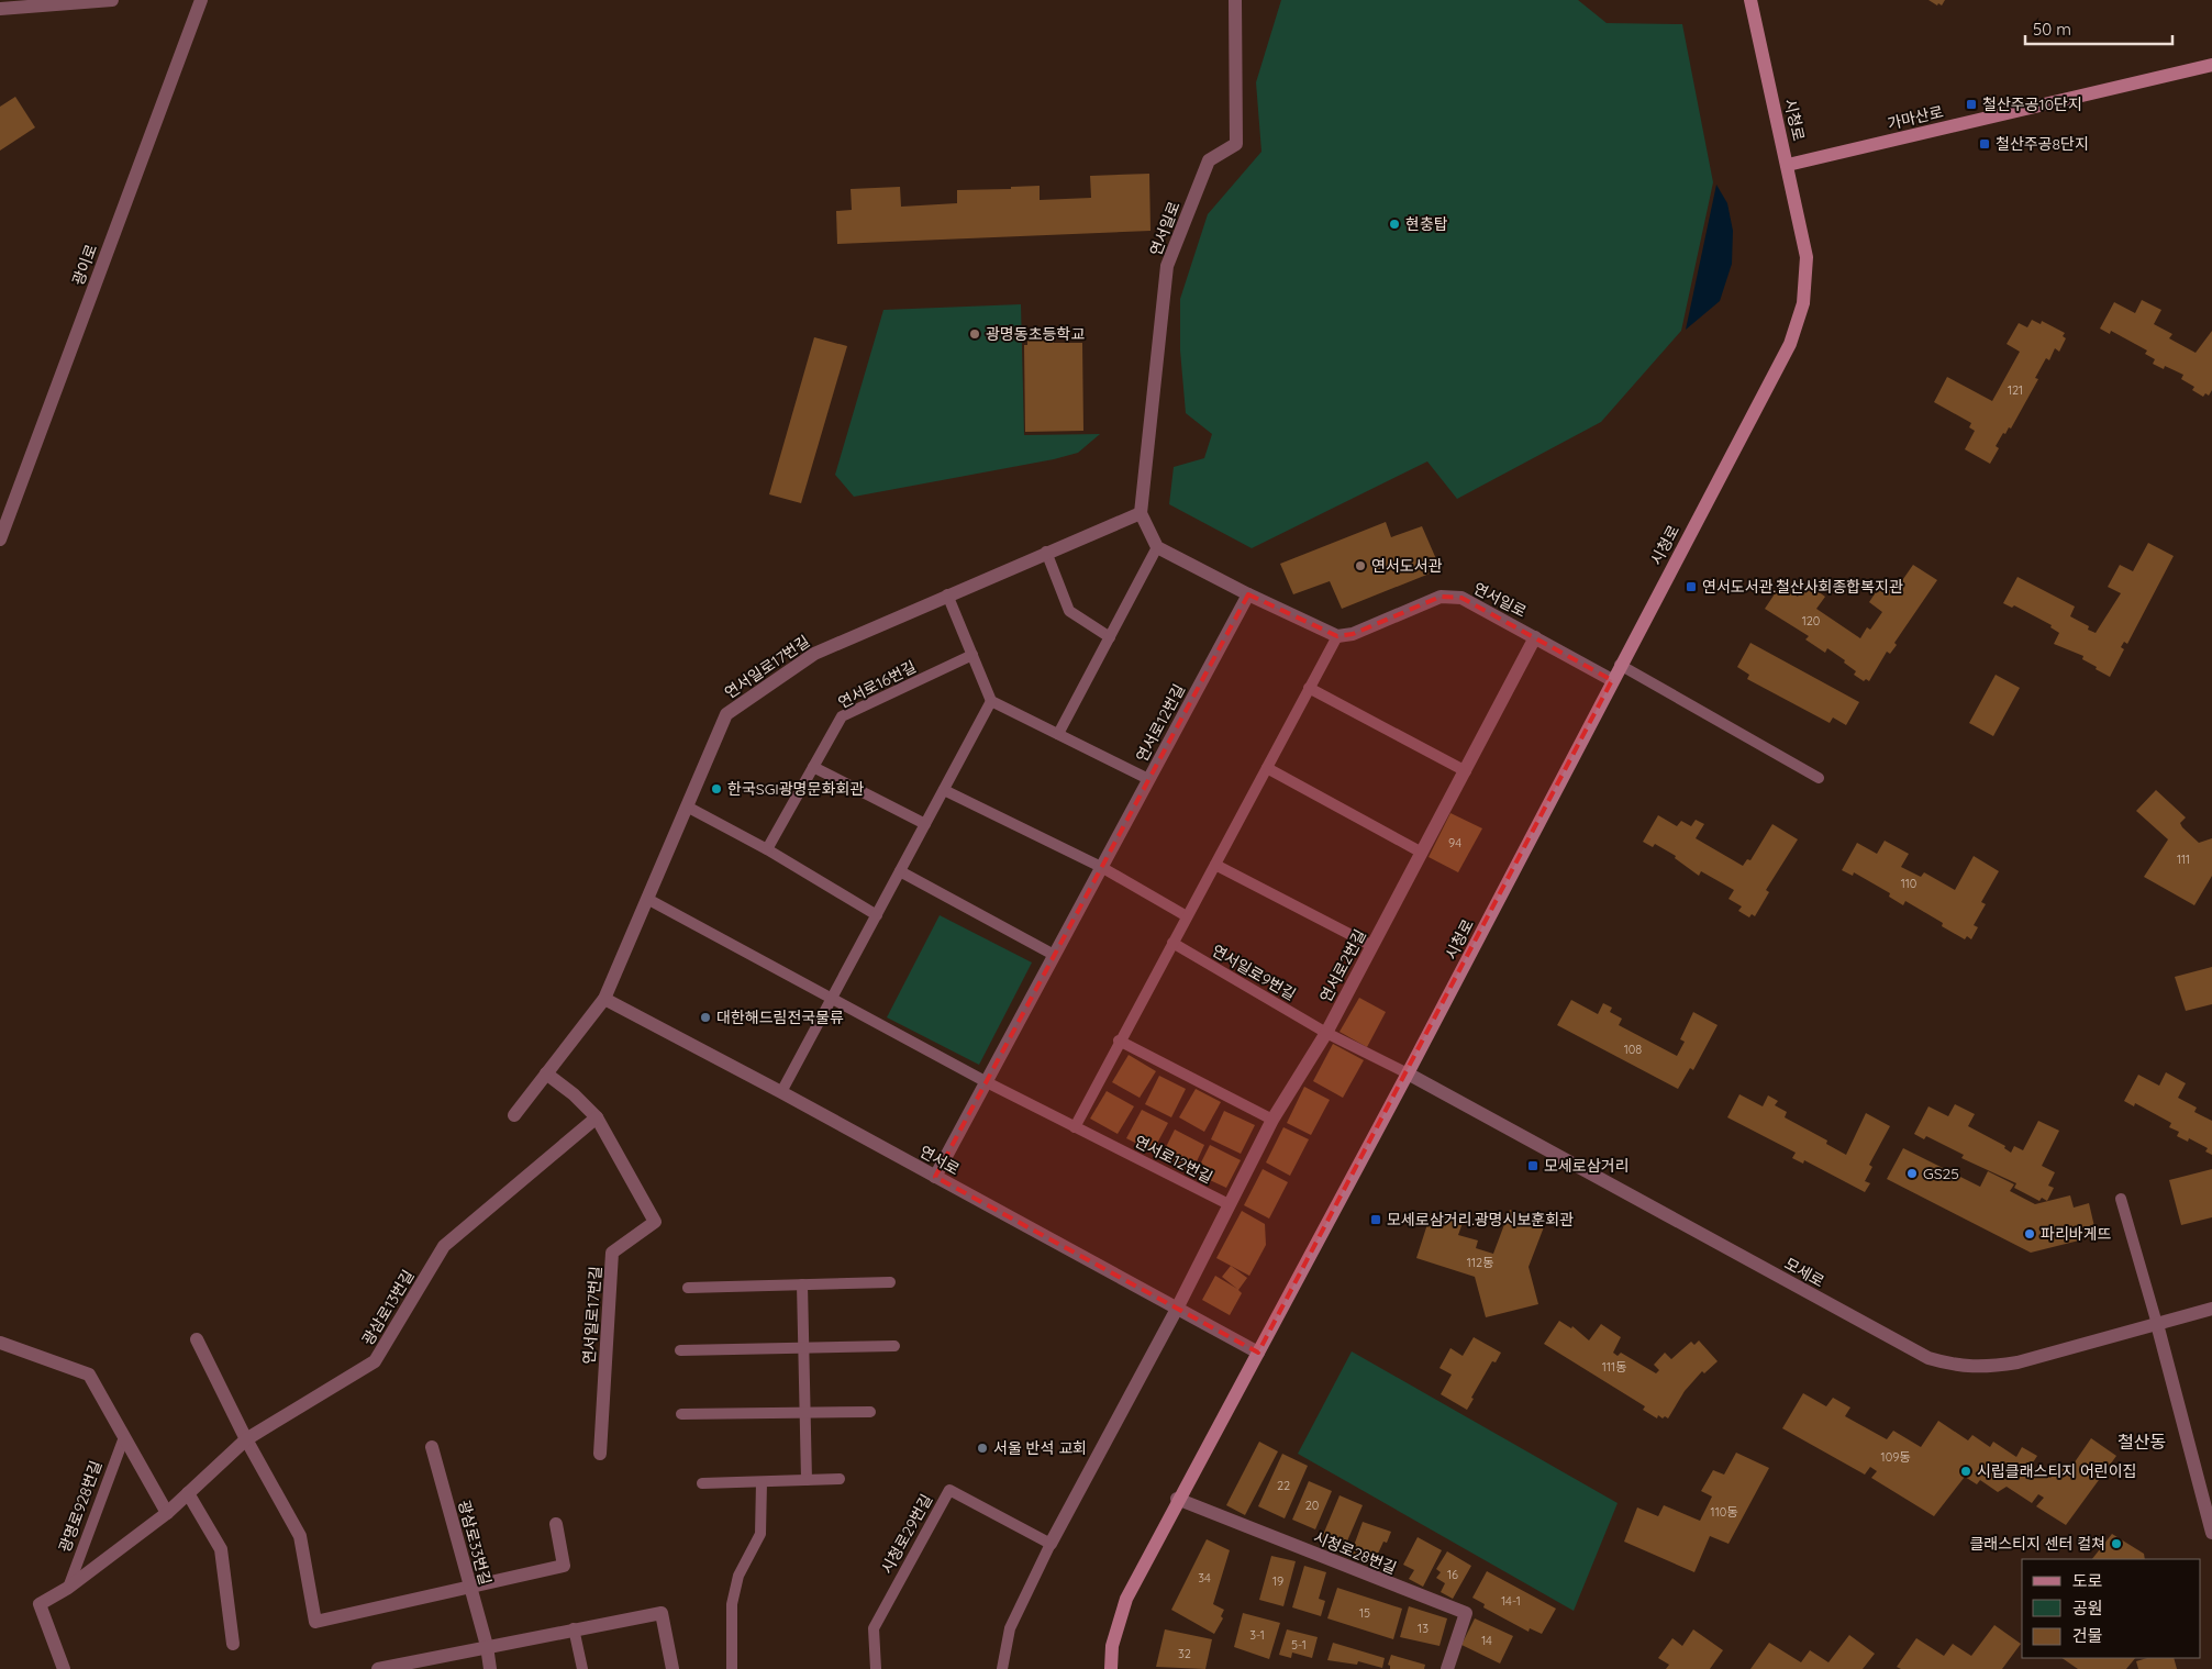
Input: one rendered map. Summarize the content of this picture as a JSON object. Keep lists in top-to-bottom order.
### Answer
{
  "streets": {
    "main road": ["가마산로", "시청로"],
    "street": [
      "연서일로",
      "광이로",
      "연서일로17번길",
      "연서로12번길",
      "연서로2번길",
      "연서로",
      "모세로",
      "광삼로13번길",
      "광삼로33번길",
      "시청로28번길"
    ],
    "lane": [
      "연서로16번길",
      "연서일로9번길",
      "광명로928번길",
      "시청로29번길"
    ]
  },
  "crossings": [
    ["가마산로", "시청로"],
    ["시청로", "연서일로"],
    ["시청로", "연서일로9번길"],
    ["시청로", "연서로"],
    ["시청로", "모세로"],
    ["시청로", "시청로28번길"],
    ["연서일로", "연서일로17번길"],
    ["연서일로", "연서로2번길"],
    ["연서일로17번길", "연서로"],
    ["연서일로17번길", "광삼로13번길"],
    ["연서로12번길", "연서로2번길"],
    ["연서로12번길", "연서로"],
    ["연서로2번길", "연서일로9번길"],
    ["연서로2번길", "연서로"],
    ["연서일로9번길", "모세로"],
    ["광삼로13번길", "광명로928번길"]
  ],
  "districts": ["철산동"],
  "places": {
    "transit": [
      "철산주공10단지",
      "철산주공8단지",
      "연서도서관.철산사회종합복지관",
      "모세로삼거리",
      "모세로삼거리.광명시보훈회관"
    ],
    "other": [
      "현충탑",
      "광명동초등학교",
      "연서도서관",
      "한국SGI광명문화회관",
      "대한해드림전국물류",
      "GS25",
      "파리바게뜨",
      "서울 반석 교회",
      "시립클래스티지 어린이집",
      "클래스티지 센터 컬쳐"
    ]
  },
  "house_numbers": [
    "121",
    "120",
    "94",
    "111",
    "110",
    "108",
    "112동",
    "111동",
    "109동",
    "22",
    "20",
    "110동",
    "16",
    "34",
    "19",
    "14-1",
    "15",
    "13",
    "3-1",
    "14",
    "5-1",
    "32"
  ],
  "legend": ["도로", "공원", "건물"],
  "scale_bar": "50 m"
}
